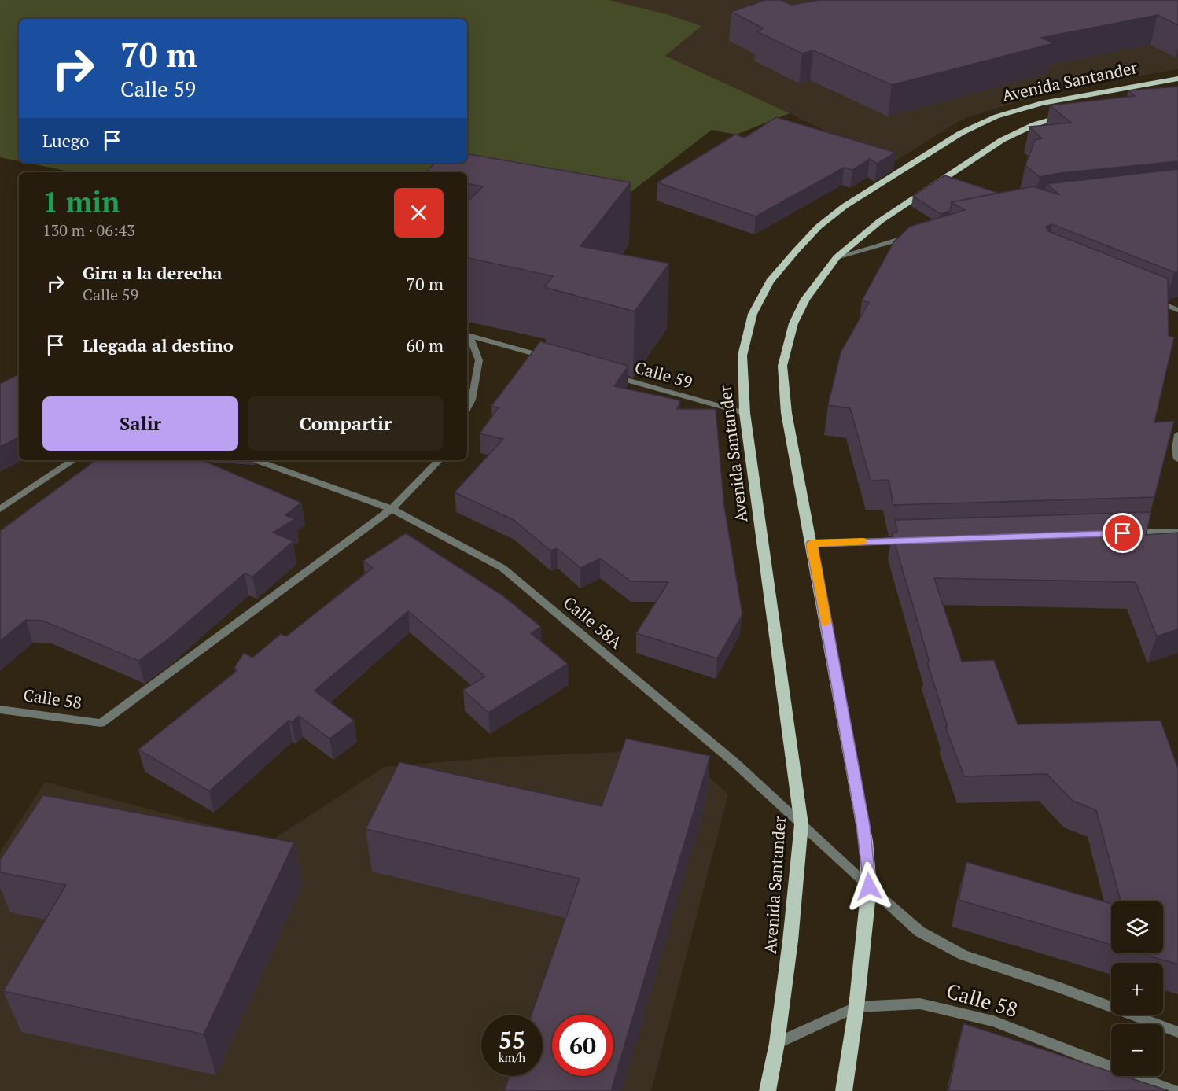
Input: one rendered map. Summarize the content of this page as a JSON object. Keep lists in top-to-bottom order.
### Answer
{
  "streets": {
    "main road": ["Avenida Santander"],
    "street": ["Calle 59", "Calle 58A", "Calle 58"]
  },
  "crossings": [
    ["Avenida Santander", "Calle 59"],
    ["Avenida Santander", "Calle 58A"],
    ["Avenida Santander", "Calle 58"],
    ["Calle 58A", "Calle 58"]
  ],
  "page": {
    "turn": ["70 m", "Calle 59"],
    "then": "Luego",
    "heading": ["1 min", "130 m · 06:43"],
    "list": [
      {
        "name": "Gira a la derecha",
        "note": "Calle 59",
        "value": "70 m"
      },
      {
        "name": "Llegada al destino",
        "value": "60 m"
      }
    ],
    "buttons": ["Salir", "Compartir"],
    "map_buttons": ["+", "−"],
    "speed": "55 km/h",
    "limit": "60"
  }
}
